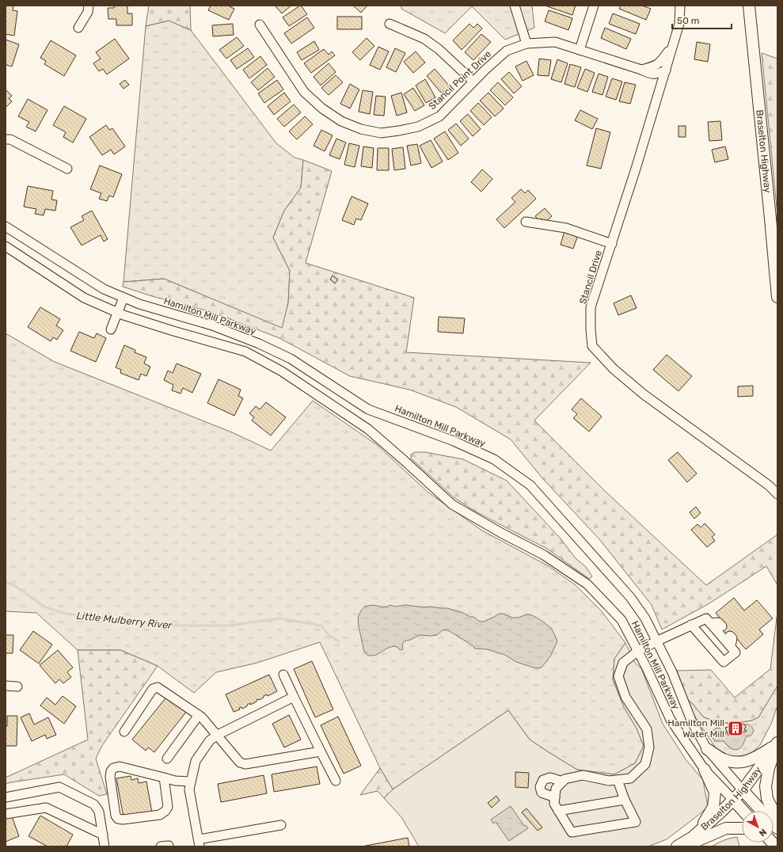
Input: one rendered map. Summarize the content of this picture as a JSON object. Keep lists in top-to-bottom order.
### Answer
{
  "streets": {
    "main road": ["Braselton Highway"],
    "street": ["Stancil Point Drive", "Stancil Drive", "Hamilton Mill Parkway"]
  },
  "crossings": [
    ["Stancil Point Drive", "Stancil Drive"],
    ["Braselton Highway", "Hamilton Mill Parkway"]
  ],
  "water": ["Little Mulberry River"],
  "places": {
    "building": ["Hamilton Mill Water Mill"]
  },
  "scale_bar": "50 m",
  "north": "bottom right"
}
